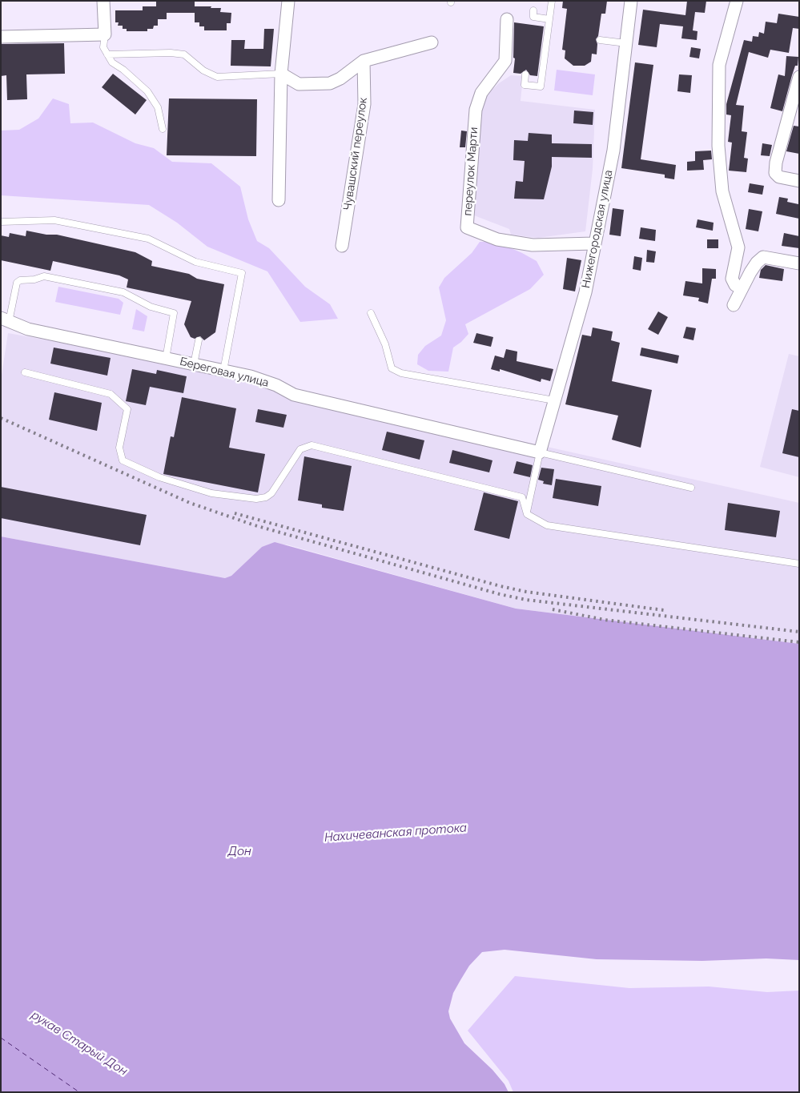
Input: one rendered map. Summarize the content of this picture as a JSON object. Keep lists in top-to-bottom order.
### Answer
{
  "streets": {
    "street": [
      "Чувашский переулок",
      "переулок Марти",
      "Нижегородская улица",
      "Береговая улица"
    ]
  },
  "crossings": [
    ["переулок Марти", "Нижегородская улица"],
    ["Нижегородская улица", "Береговая улица"]
  ],
  "water": ["Нахичеванская протока", "Дон", "рукав Старый Дон"]
}
